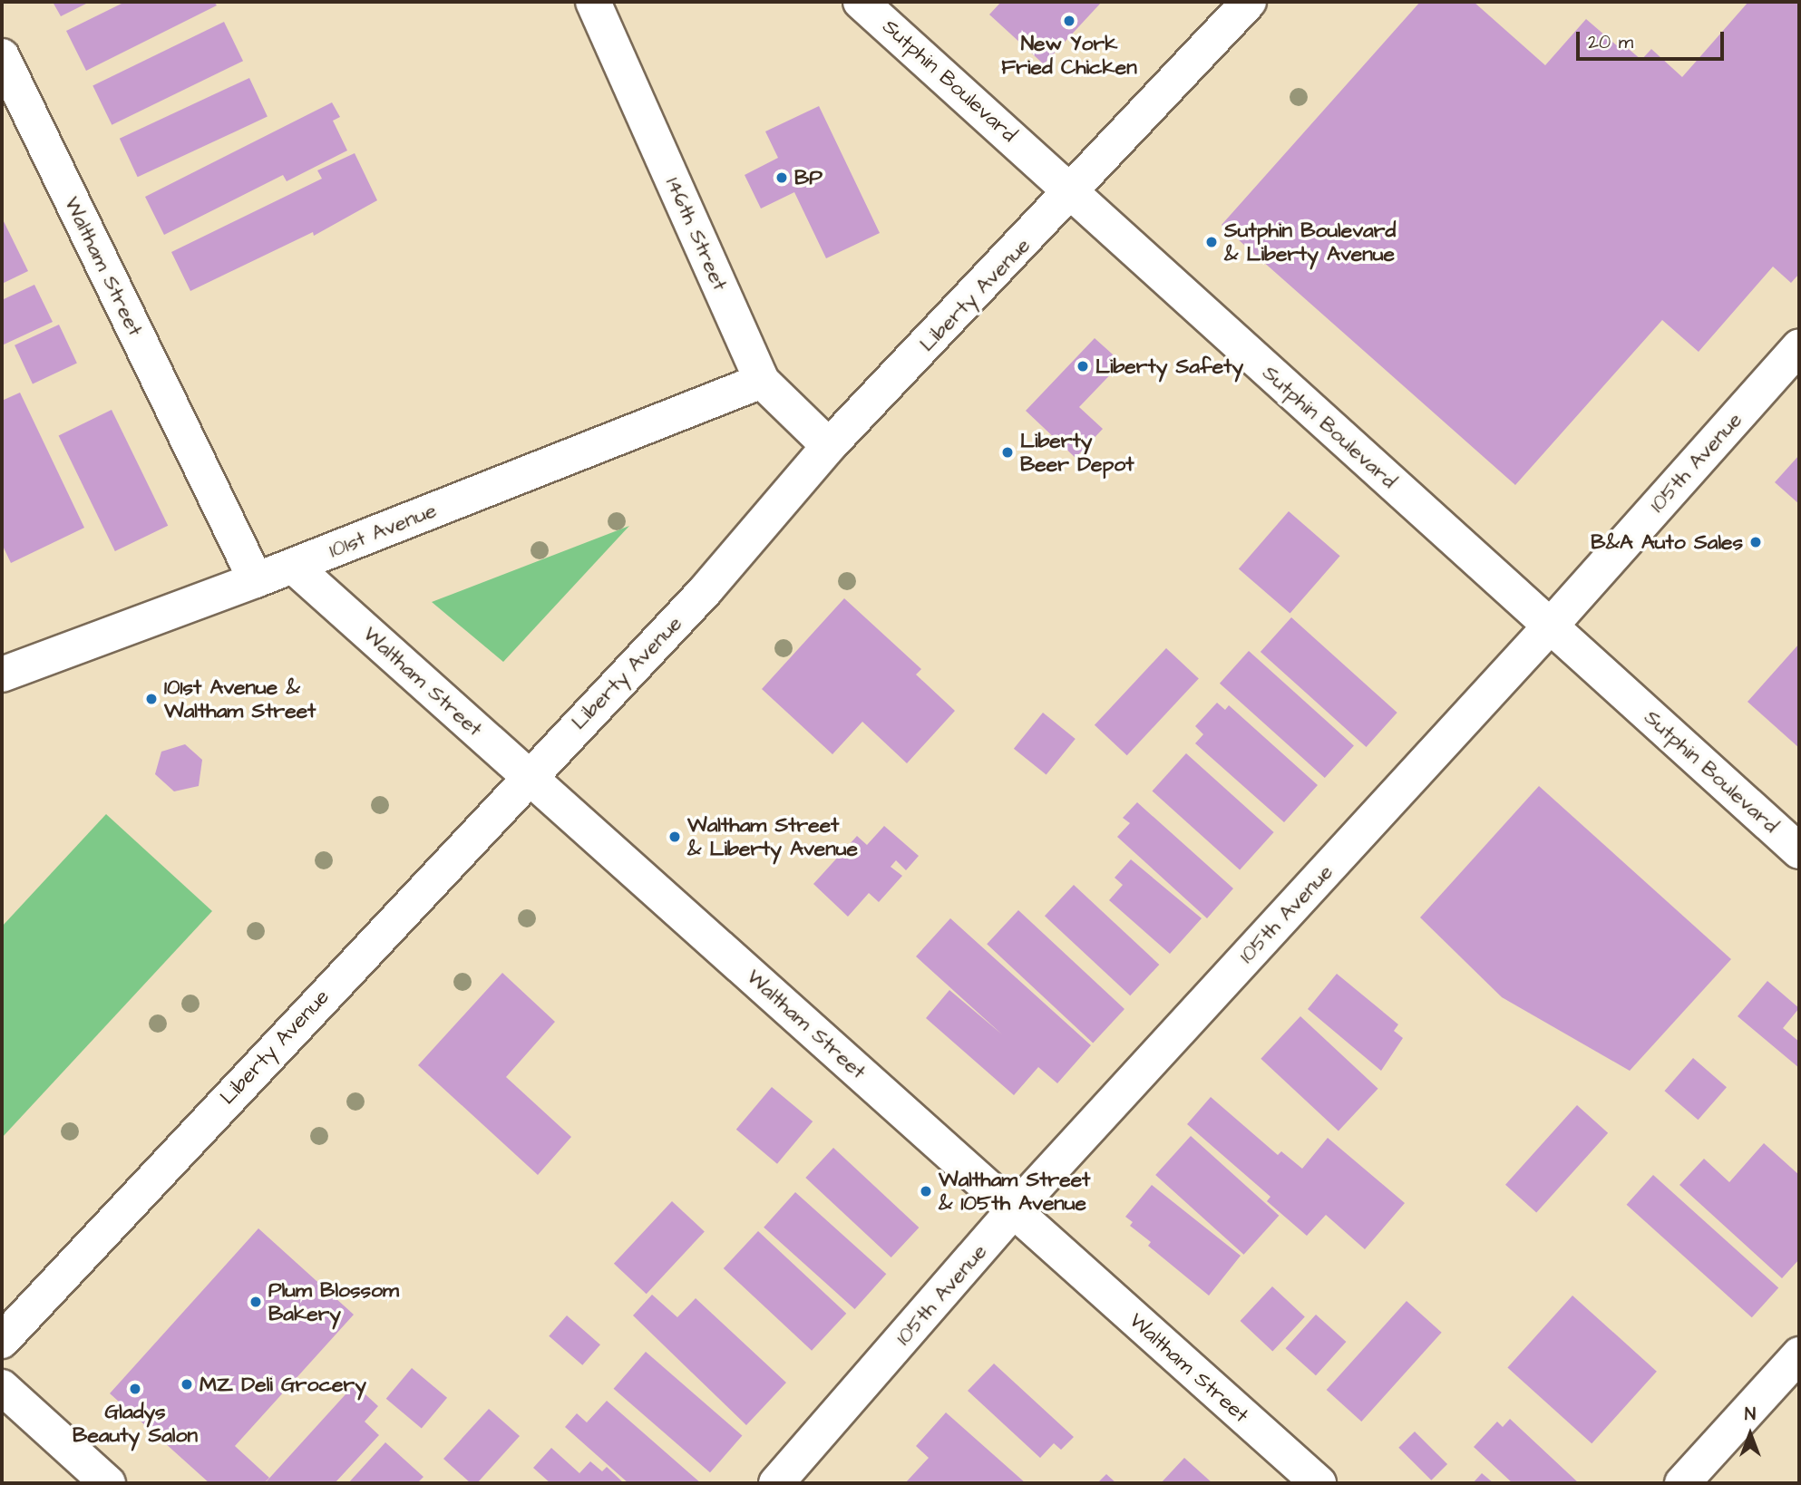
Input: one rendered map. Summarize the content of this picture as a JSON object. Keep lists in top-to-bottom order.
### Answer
{
  "streets": {
    "street": [
      "Sutphin Boulevard",
      "146th Street",
      "Waltham Street",
      "Liberty Avenue",
      "105th Avenue",
      "101st Avenue"
    ]
  },
  "crossings": [
    ["Sutphin Boulevard", "Liberty Avenue"],
    ["Sutphin Boulevard", "105th Avenue"],
    ["146th Street", "Liberty Avenue"],
    ["146th Street", "101st Avenue"],
    ["Waltham Street", "Liberty Avenue"],
    ["Waltham Street", "105th Avenue"],
    ["Waltham Street", "101st Avenue"]
  ],
  "places": [
    "New York Fried Chicken",
    "BP",
    "Sutphin Boulevard & Liberty Avenue",
    "Liberty Safety",
    "Liberty Beer Depot",
    "B&A Auto Sales",
    "101st Avenue & Waltham Street",
    "Waltham Street & Liberty Avenue",
    "Waltham Street & 105th Avenue",
    "Plum Blossom Bakery",
    "MZ Deli Grocery",
    "Gladys Beauty Salon"
  ],
  "scale_bar": "20 m",
  "north": "top"
}
